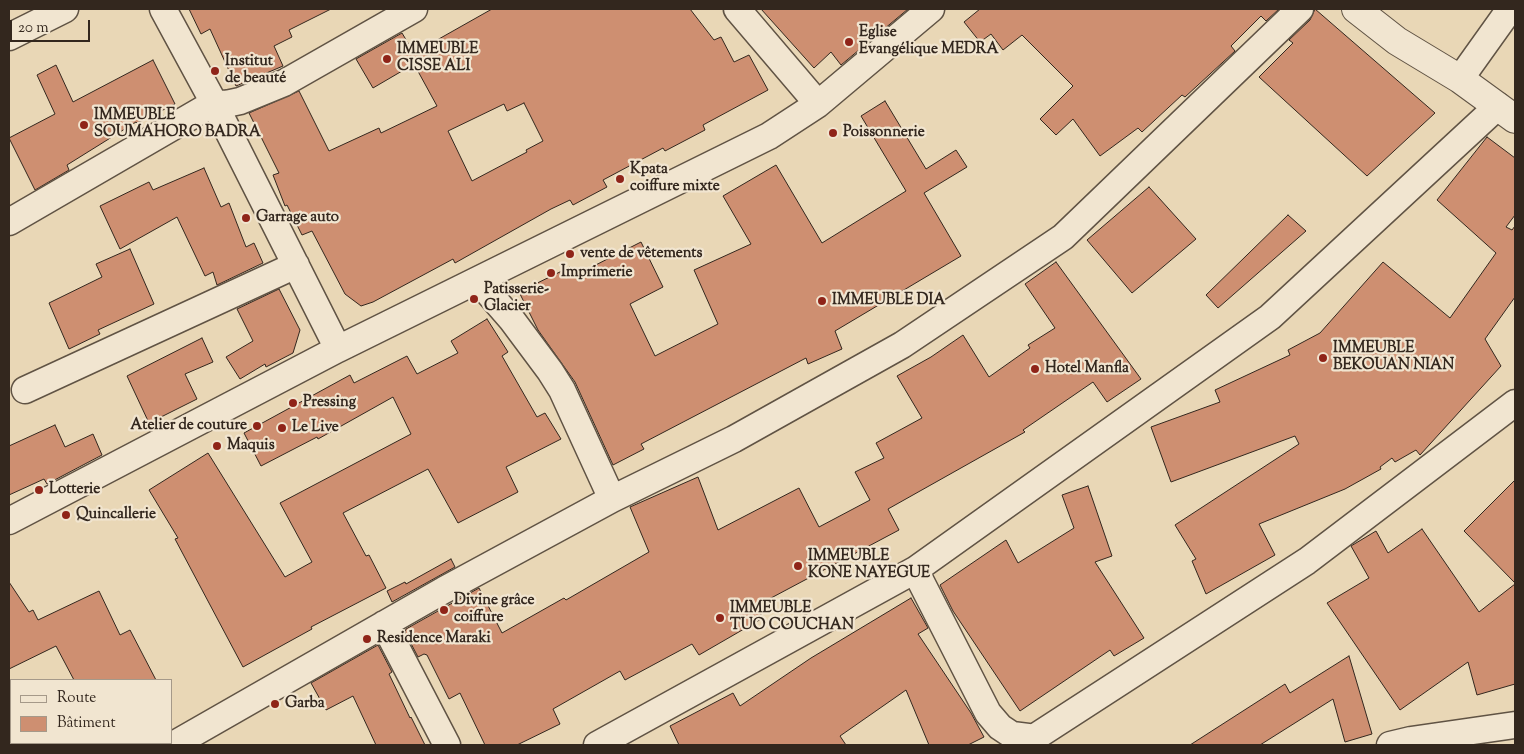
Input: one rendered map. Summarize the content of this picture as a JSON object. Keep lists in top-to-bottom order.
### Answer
{
  "places": [
    "Eglise Evangélique MEDRA",
    "IMMEUBLE CISSE ALI",
    "Institut de beauté",
    "IMMEUBLE SOUMAHORO BADRA",
    "Poissonnerie",
    "Kpata coiffure mixte",
    "Garrage auto",
    "vente de vêtements",
    "Imprimerie",
    "Patisserie- Glacier",
    "IMMEUBLE DIA",
    "IMMEUBLE BEKOUAN NIAN",
    "Hotel Manfla",
    "Pressing",
    "Atelier de couture",
    "Le Live",
    "Maquis",
    "Lotterie",
    "Quincallerie",
    "IMMEUBLE KONE NAYEGUE",
    "Divine grâce coiffure",
    "IMMEUBLE TUO COUCHAN",
    "Residence Maraki",
    "Garba"
  ],
  "legend": ["Route", "Bâtiment"],
  "scale_bar": "20 m"
}
